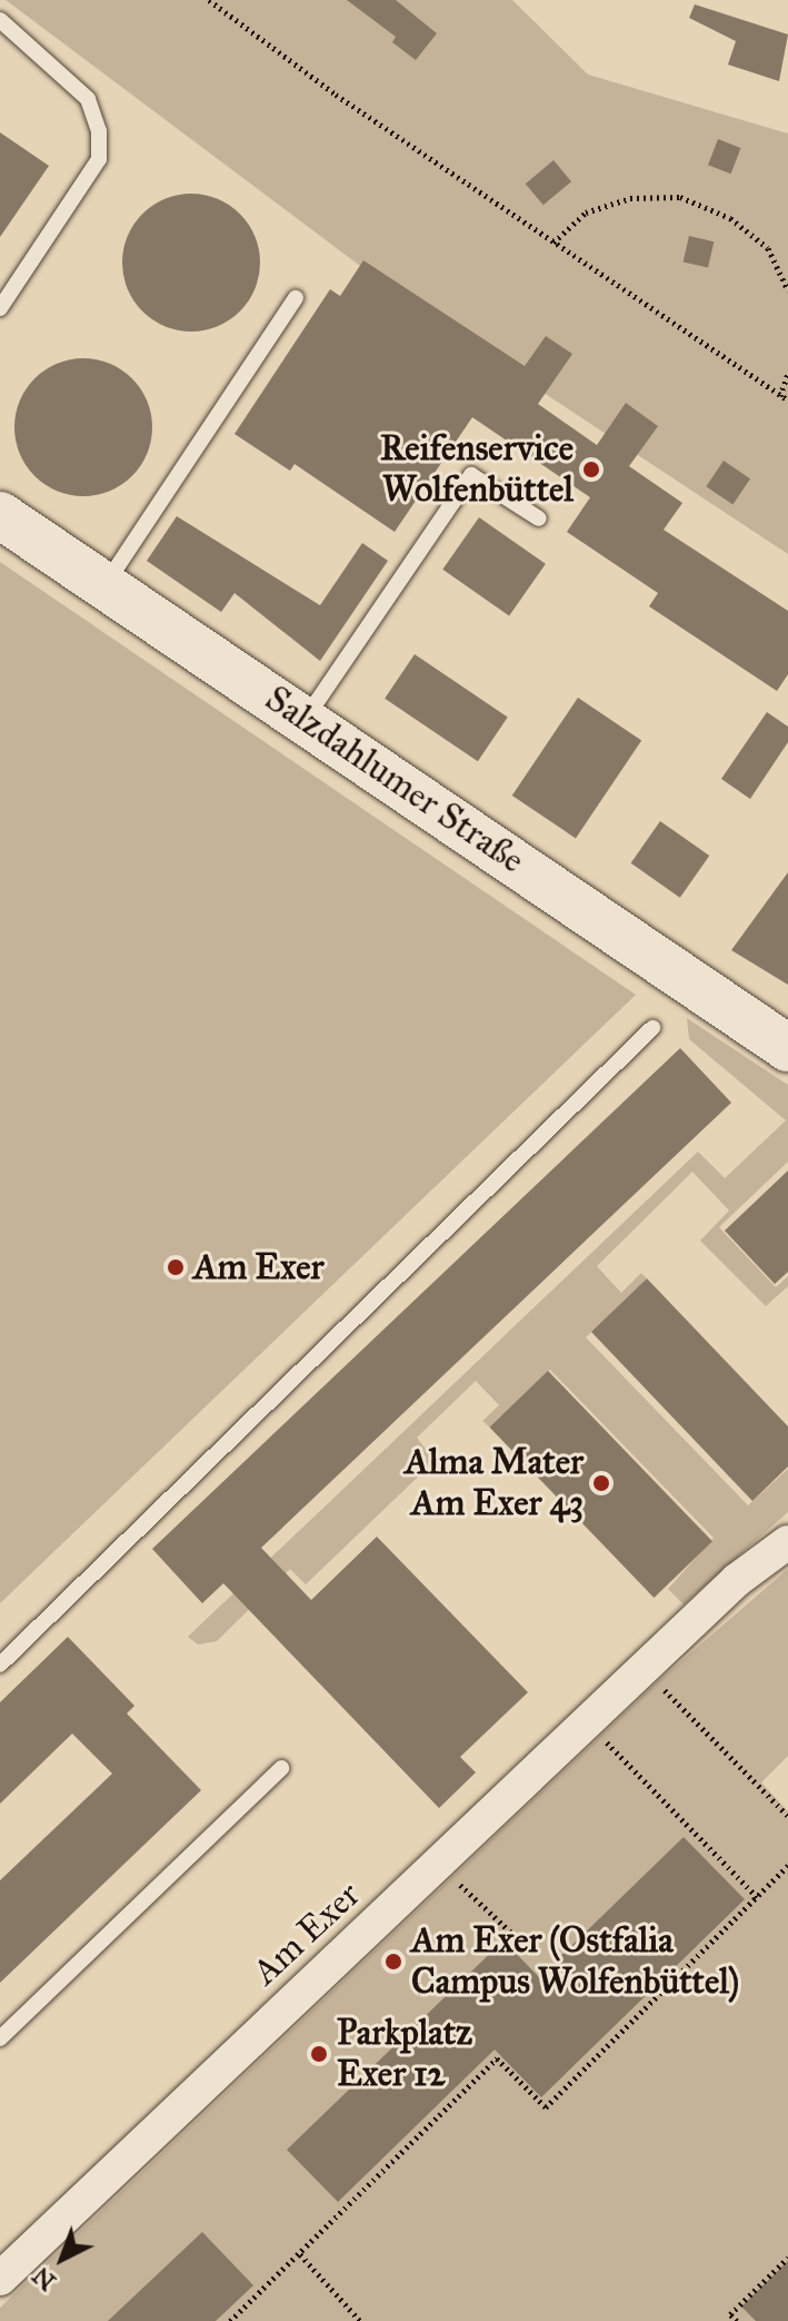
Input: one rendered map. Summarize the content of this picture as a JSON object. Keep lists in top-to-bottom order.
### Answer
{
  "streets": {
    "street": ["Salzdahlumer Straße", "Am Exer"]
  },
  "places": [
    "Reifenservice Wolfenbüttel",
    "Am Exer",
    "Alma Mater Am Exer 43",
    "Am Exer (Ostfalia Campus Wolfenbüttel)",
    "Parkplatz Exer 12"
  ],
  "north": "bottom left"
}
